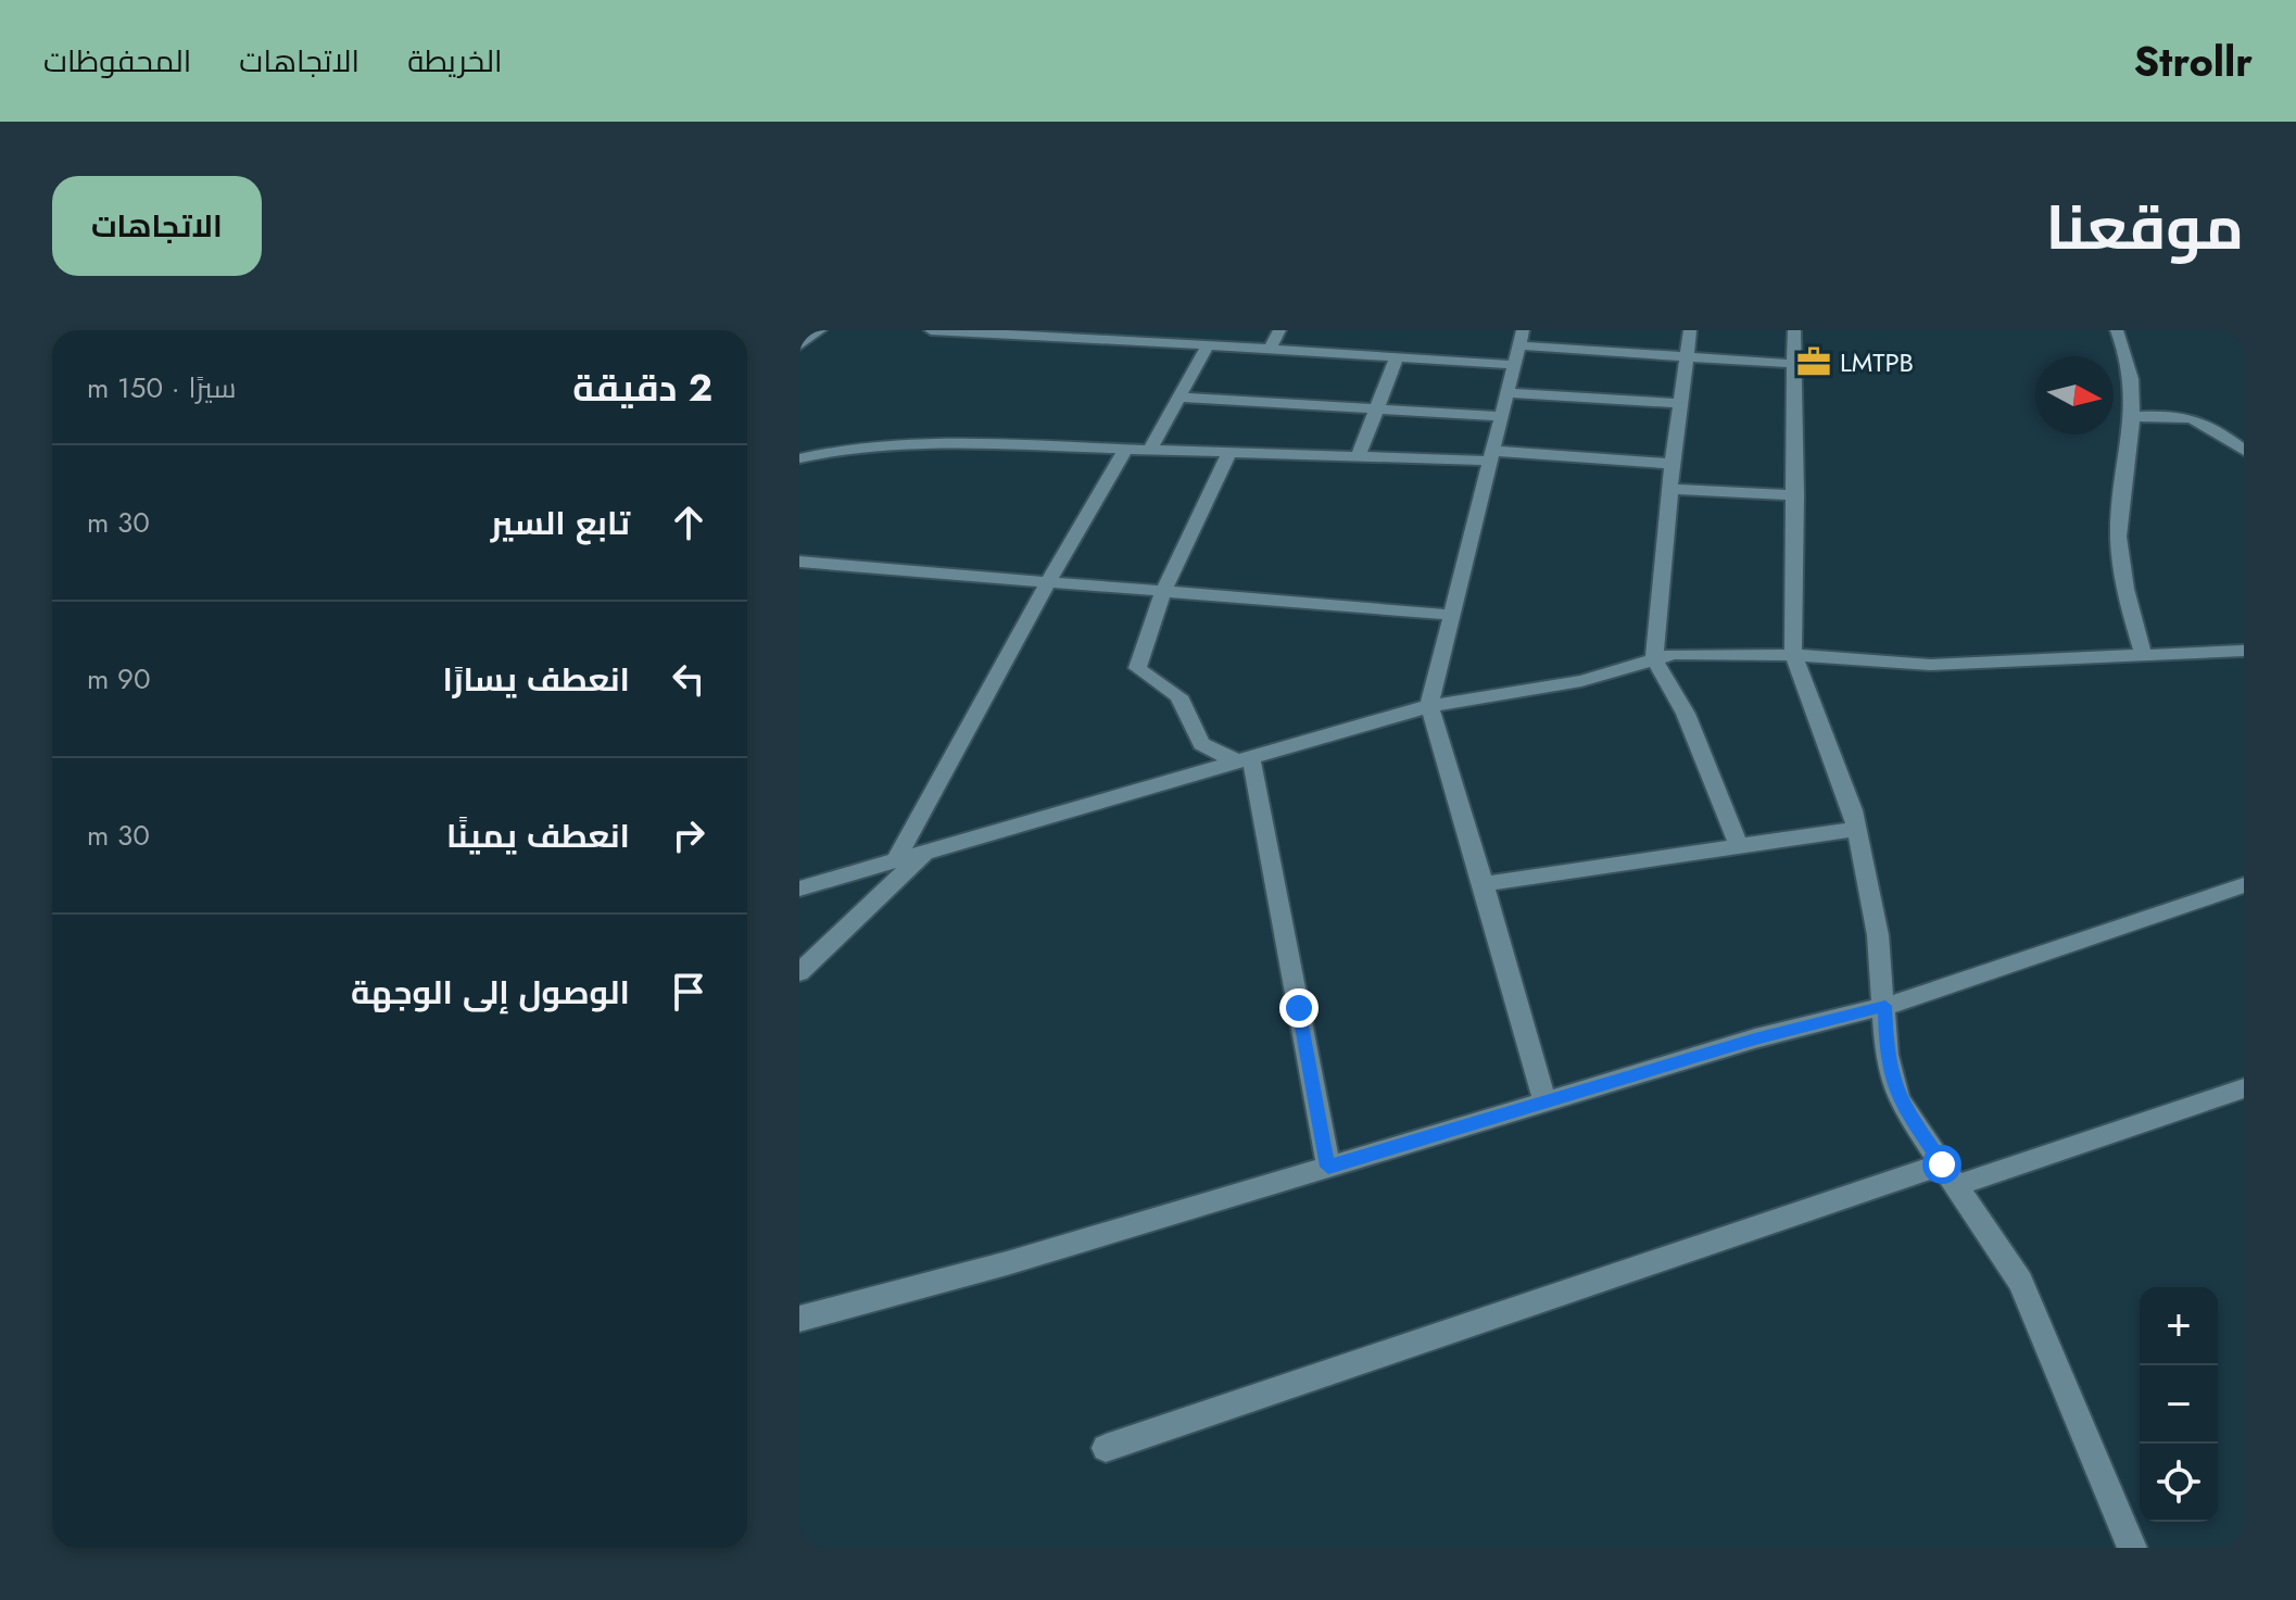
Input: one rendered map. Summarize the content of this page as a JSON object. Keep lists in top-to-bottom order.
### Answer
{
  "places": {
    "office": ["LMTPB"]
  },
  "north": "right",
  "page": {
    "header": "Strollr",
    "nav": ["الخريطة", "الاتجاهات", "المحفوظات"],
    "title": "موقعنا",
    "buttons": "الاتجاهات",
    "heading": ["2 دقيقة", "سيرًا · 150 m"],
    "list": [
      ["تابع السير", "30 m"],
      ["انعطف يسارًا", "90 m"],
      ["انعطف يمينًا", "30 m"],
      "الوصول إلى الوجهة"
    ],
    "map_buttons": ["+", "−"]
  }
}
